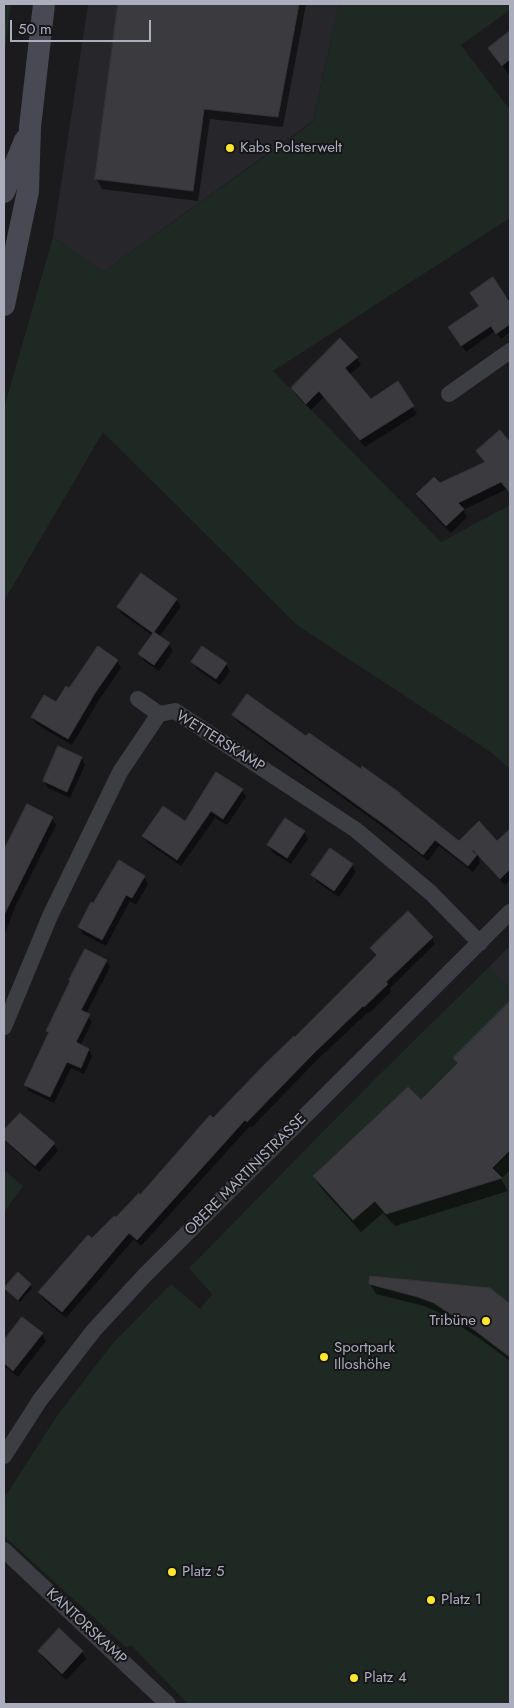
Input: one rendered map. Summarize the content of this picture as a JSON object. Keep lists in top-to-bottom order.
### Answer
{
  "streets": {
    "street": ["WETTERSKAMP", "OBERE MARTINISTRASSE", "KANTORSKAMP"]
  },
  "crossings": [
    ["WETTERSKAMP", "OBERE MARTINISTRASSE"]
  ],
  "places": [
    "Kabs Polsterwelt",
    "Tribüne",
    "Sportpark Illoshöhe",
    "Platz 5",
    "Platz 1",
    "Platz 4"
  ],
  "scale_bar": "50 m"
}
